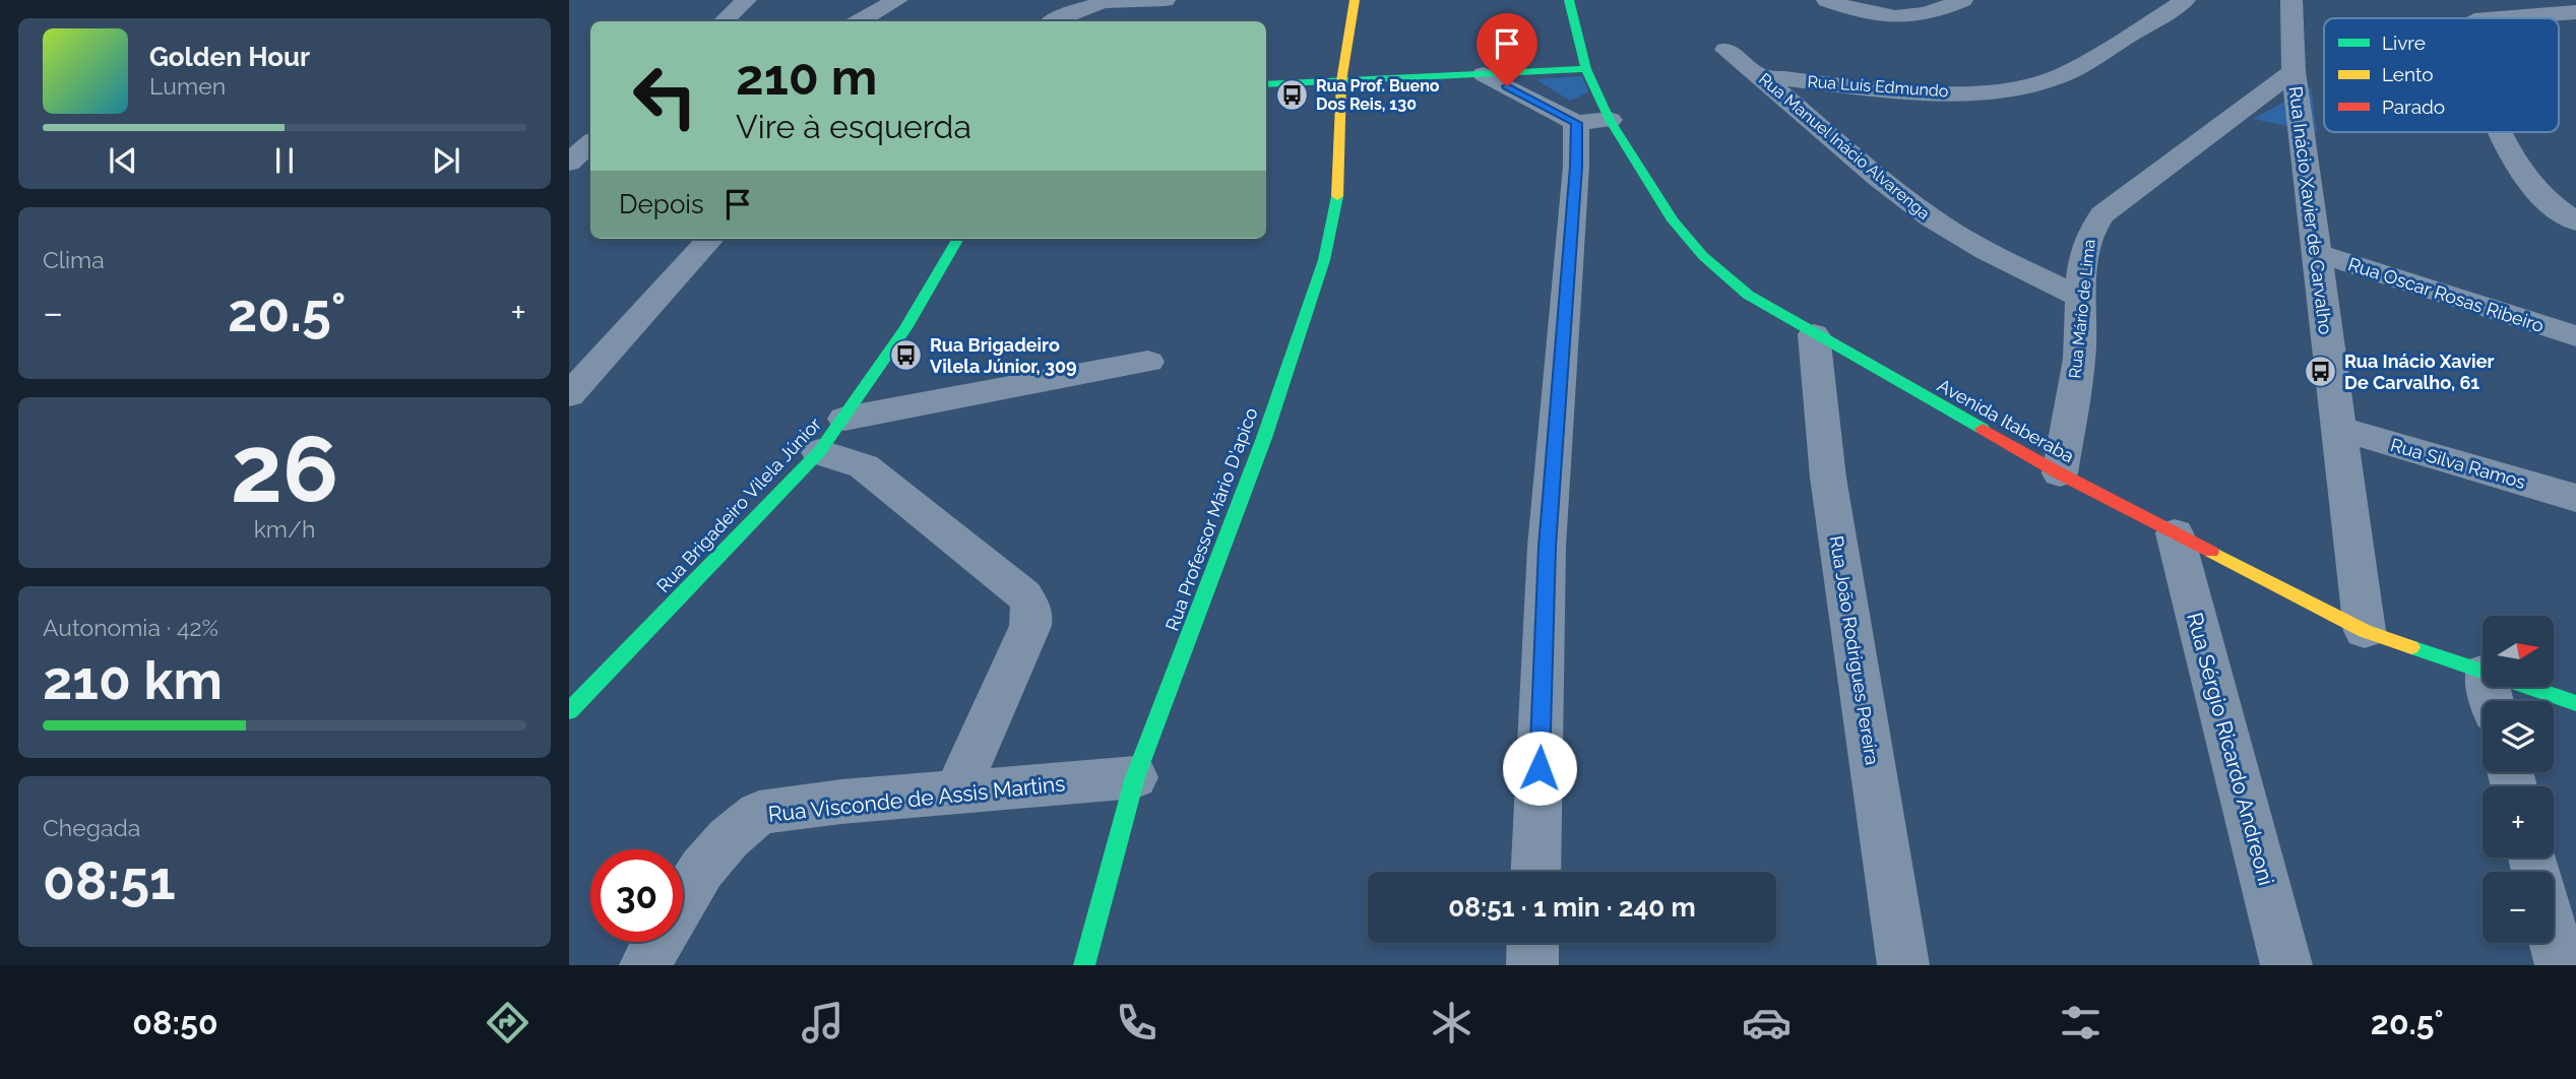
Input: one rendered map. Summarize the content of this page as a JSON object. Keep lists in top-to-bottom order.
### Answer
{
  "streets": {
    "street": [
      "Rua Luís Edmundo",
      "Rua Manuel Inácio Alvarenga",
      "Rua Inácio Xavier de Carvalho",
      "Rua Oscar Rosas Ribeiro",
      "Rua Mário de Lima",
      "Avenida Itaberaba",
      "Rua Silva Ramos",
      "Rua Brigadeiro Vilela Júnior",
      "Rua Professor Mário D'apico",
      "Rua João Rodrigues Pereira",
      "Rua Sérgio Ricardo Andreoni",
      "Rua Visconde de Assis Martins"
    ]
  },
  "crossings": [
    ["Rua Luís Edmundo", "Rua Manuel Inácio Alvarenga"],
    ["Rua Manuel Inácio Alvarenga", "Rua Mário de Lima"],
    ["Rua Inácio Xavier de Carvalho", "Rua Oscar Rosas Ribeiro"],
    ["Rua Inácio Xavier de Carvalho", "Rua Mário de Lima"],
    ["Rua Inácio Xavier de Carvalho", "Avenida Itaberaba"],
    ["Rua Inácio Xavier de Carvalho", "Rua Silva Ramos"],
    ["Rua Mário de Lima", "Avenida Itaberaba"],
    ["Avenida Itaberaba", "Rua João Rodrigues Pereira"],
    ["Avenida Itaberaba", "Rua Sérgio Ricardo Andreoni"],
    ["Rua Professor Mário D'apico", "Rua Visconde de Assis Martins"]
  ],
  "places": {
    "bus stop": ["Rua Prof. Bueno Dos Reis, 130", "Rua Brigadeiro Vilela Júnior, 309", "Rua Inácio Xavier De Carvalho, 61"]
  },
  "legend": ["Livre", "Lento", "Parado"],
  "north": "right",
  "page": {
    "turn": ["210 m", "Vire à esquerda"],
    "song": ["Golden Hour", "Lumen"],
    "then": "Depois",
    "tile": [
      "Clima",
      ["26", "km/h"],
      ["Autonomia · 42%", "210 km"],
      ["Chegada", "08:51"]
    ],
    "heat": ["−", "20.5°", "+"],
    "map_buttons": ["+", "−"],
    "limit": "30",
    "trip": "08:51 · 1 min · 240 m",
    "tabs": ["08:50", "20.5°"]
  }
}
